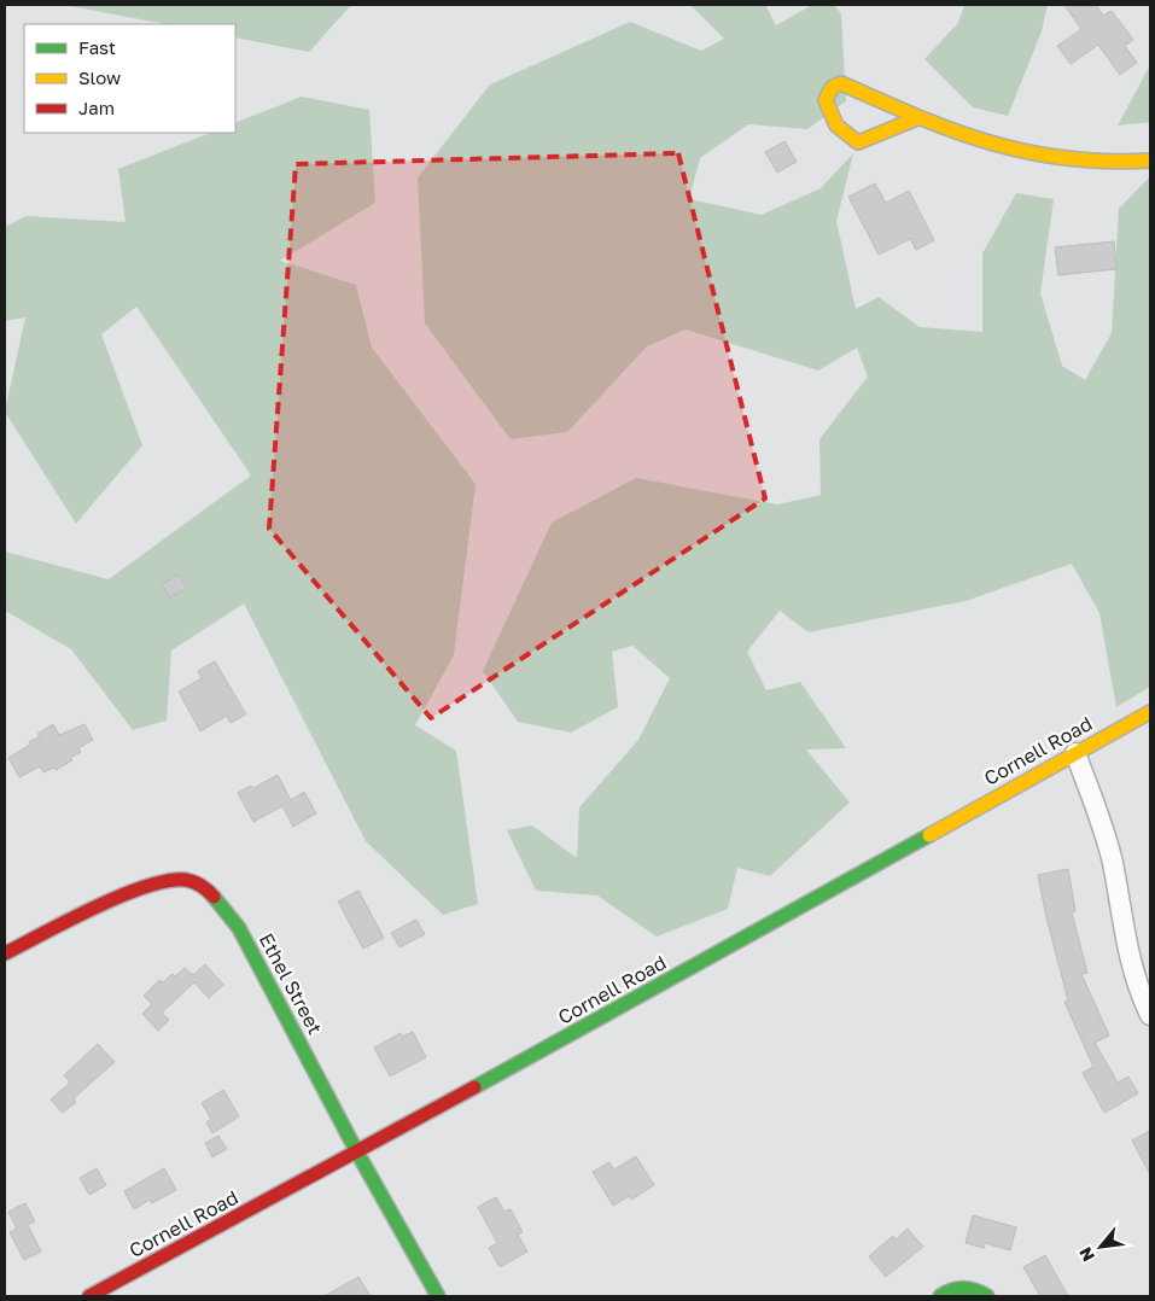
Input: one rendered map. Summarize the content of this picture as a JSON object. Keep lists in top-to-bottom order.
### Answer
{
  "streets": {
    "street": ["Cornell Road", "Ethel Street"]
  },
  "crossings": [
    ["Cornell Road", "Ethel Street"]
  ],
  "legend": ["Fast", "Slow", "Jam"],
  "north": "bottom left"
}
